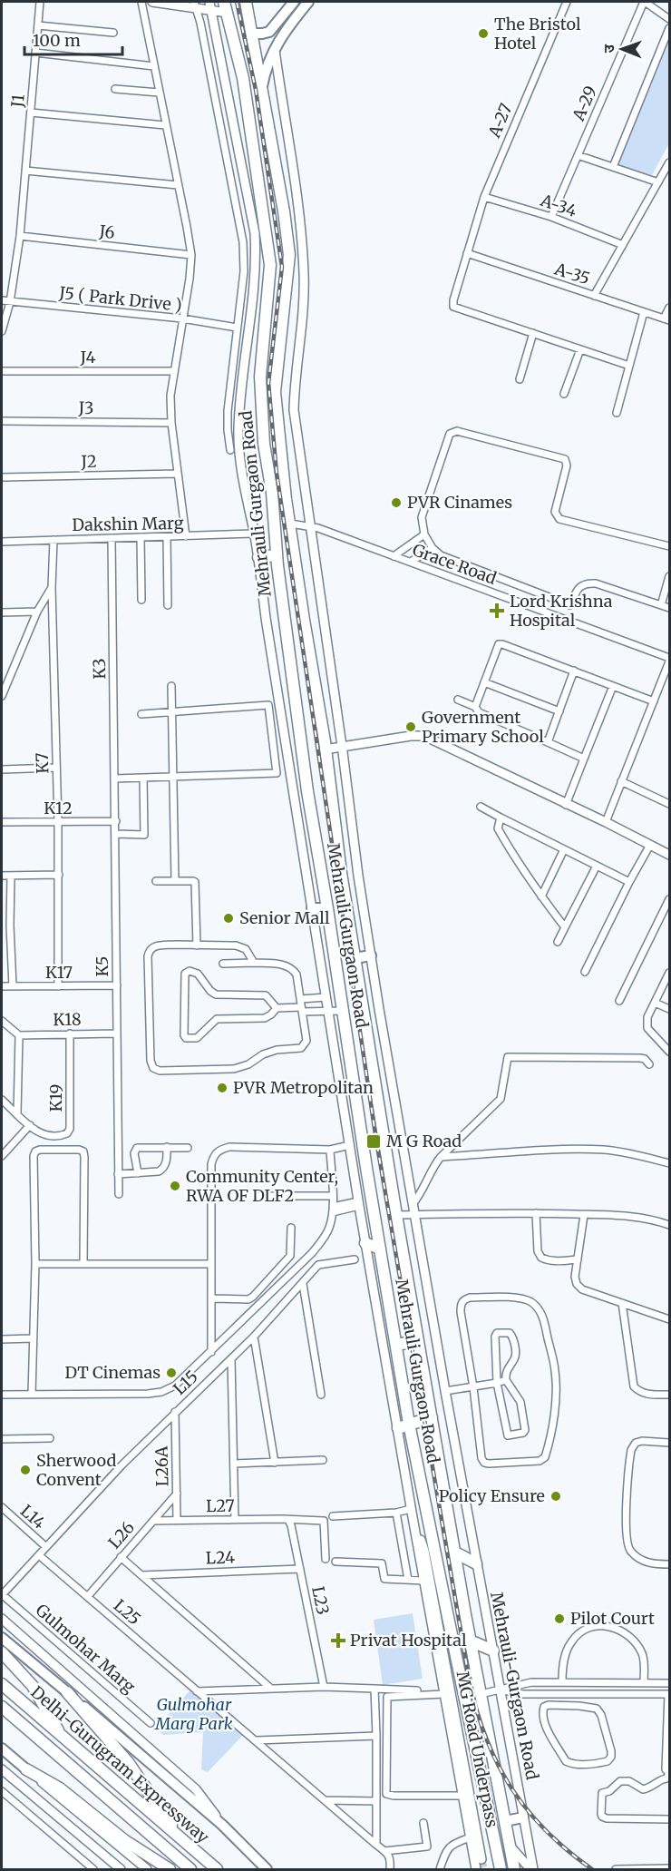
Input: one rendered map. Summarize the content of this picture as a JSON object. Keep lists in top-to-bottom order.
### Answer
{
  "streets": {
    "highway": ["Mehrauli Gurgaon Road", "Delhi-Gurugram Expressway"],
    "street": [
      "J1",
      "A-29",
      "A-27",
      "A-34",
      "J6",
      "A-35",
      "J5 ( Park Drive )",
      "J4",
      "J3",
      "J2",
      "Dakshin Marg",
      "Grace Road",
      "K3",
      "K7",
      "K12",
      "K5",
      "K17",
      "K18",
      "K19",
      "L15",
      "L26A",
      "L27",
      "L14",
      "L26",
      "L24",
      "L23",
      "L25",
      "Gulmohar Marg",
      "Mehrauli-Gurgaon Road",
      "MG Road Underpass"
    ]
  },
  "crossings": [
    ["J1", "J6"],
    ["J1", "J5 ( Park Drive )"],
    ["A-29", "A-34"],
    ["A-27", "A-34"],
    ["A-27", "A-35"],
    ["Mehrauli Gurgaon Road", "Grace Road"],
    ["Dakshin Marg", "K3"],
    ["Dakshin Marg", "K7"],
    ["Grace Road", "Mehrauli-Gurgaon Road"],
    ["K3", "K5"],
    ["K7", "K12"],
    ["K7", "K17"],
    ["K12", "K5"],
    ["K5", "K17"],
    ["K5", "K18"],
    ["K18", "K19"],
    ["L15", "L26A"],
    ["L15", "L14"],
    ["L26A", "L27"],
    ["L26A", "L26"],
    ["L27", "L26"],
    ["L27", "L23"],
    ["L26", "L25"],
    ["L24", "L23"]
  ],
  "parks": ["Gulmohar Marg Park"],
  "places": {
    "other": [
      "The Bristol Hotel",
      "PVR Cinames",
      "Government Primary School",
      "Senior Mall",
      "PVR Metropolitan",
      "Community Center, RWA OF DLF2",
      "DT Cinemas",
      "Sherwood Convent",
      "Policy Ensure",
      "Pilot Court"
    ],
    "health": ["Lord Krishna Hospital", "Privat Hospital"],
    "transit": ["M G Road"]
  },
  "scale_bar": "100 m",
  "north": "left"
}
